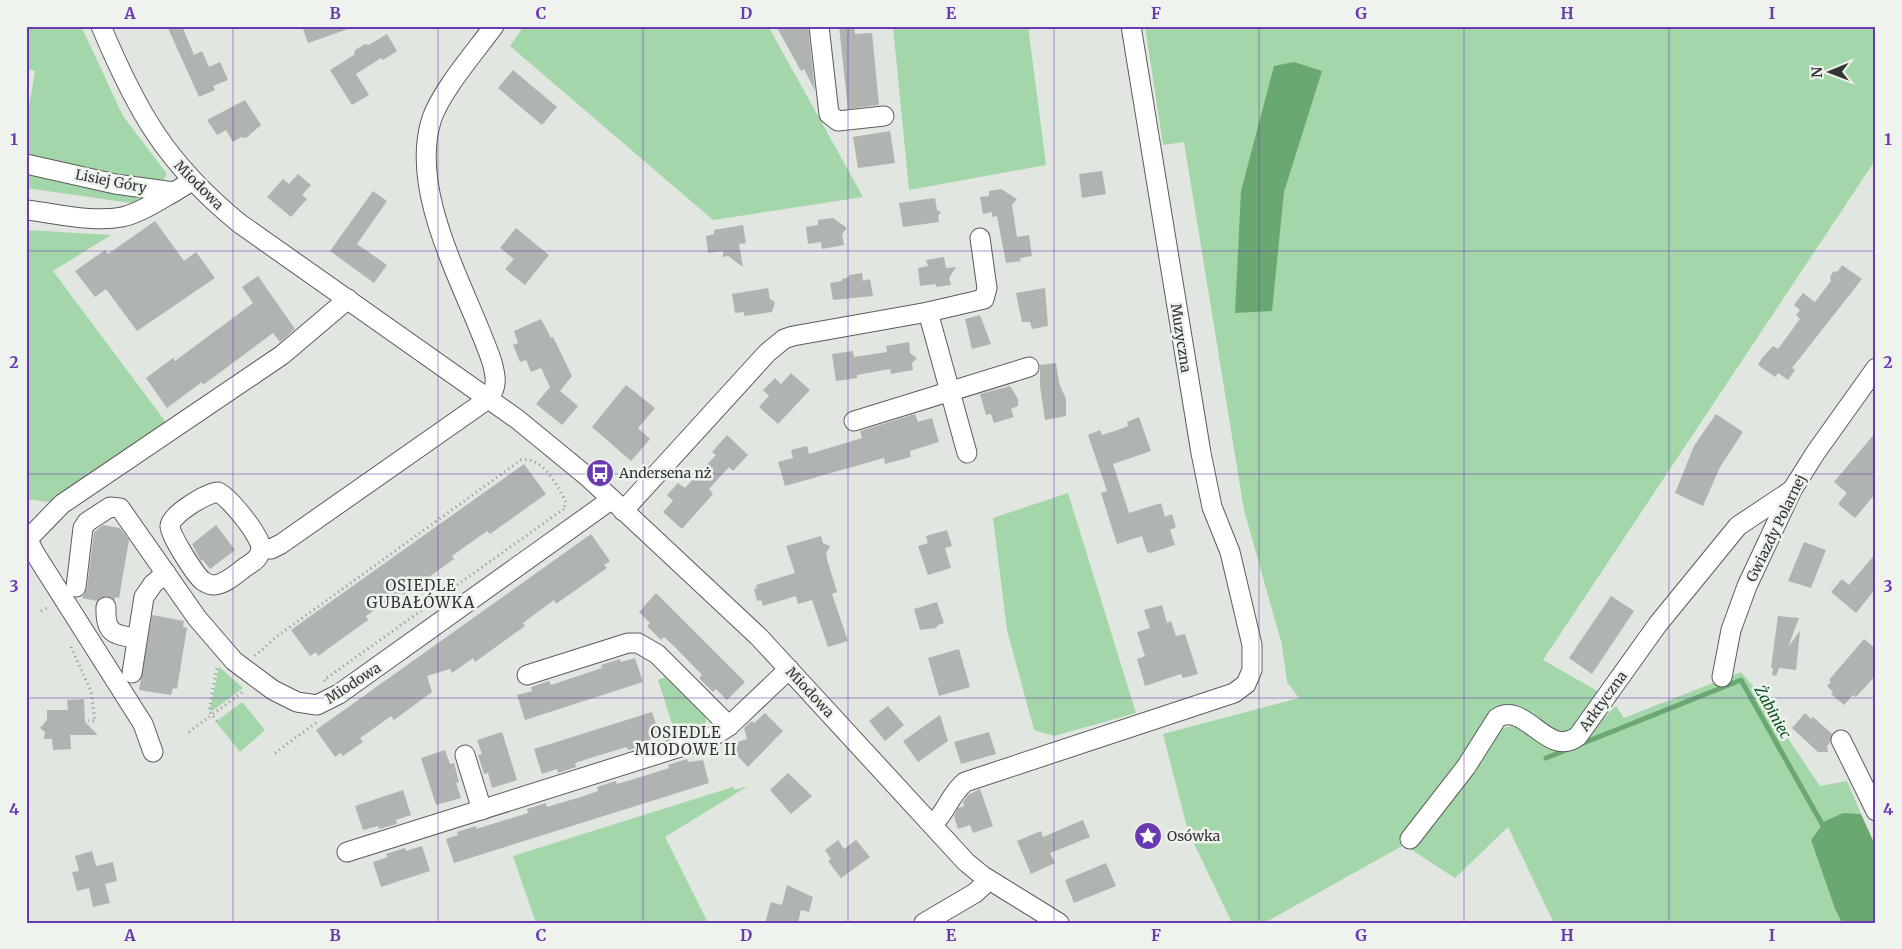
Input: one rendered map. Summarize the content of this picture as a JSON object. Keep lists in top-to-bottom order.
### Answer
{
  "streets": {
    "street": [
      "Lisiej Góry",
      "Miodowa",
      "Muzyczna",
      "Gwiazdy Polarnej",
      "Arktyczna"
    ]
  },
  "crossings": [
    ["Miodowa", "Muzyczna"],
    ["Gwiazdy Polarnej", "Arktyczna"]
  ],
  "districts": ["OSIEDLE GUBAŁÓWKA", "OSIEDLE MIODOWE II"],
  "water": ["Żabiniec"],
  "places": {
    "bus stop": ["Andersena nż"],
    "place": ["Osówka"]
  },
  "north": "left",
  "grid": {
    "columns": [
      "A",
      "B",
      "C",
      "D",
      "E",
      "F",
      "G",
      "H",
      "I"
    ],
    "rows": [
      "1",
      "2",
      "3",
      "4"
    ]
  }
}
